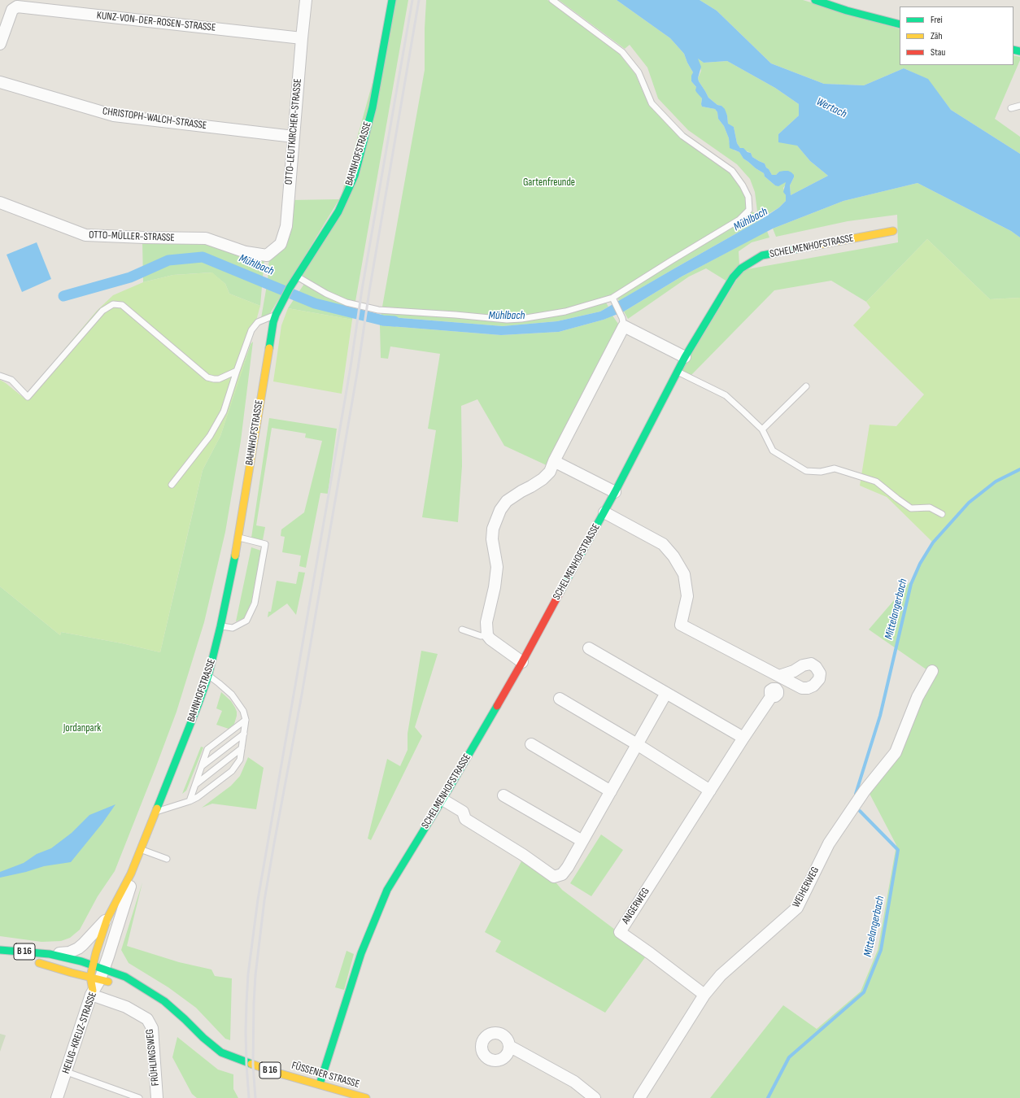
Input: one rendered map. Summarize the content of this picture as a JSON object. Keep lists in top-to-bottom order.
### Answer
{
  "streets": {
    "street": [
      "KUNZ-VON-DER-ROSEN-STRASSE",
      "CHRISTOPH-WALCH-STRASSE",
      "OTTO-LEUTKIRCHER-STRASSE",
      "BAHNHOFSTRASSE",
      "OTTO-MÜLLER-STRASSE",
      "SCHELMENHOFSTRASSE",
      "WEIHERWEG",
      "ANGERWEG",
      "B 16",
      "HEILIG-KREUZ-STRASSE",
      "FRÜHLINGSWEG",
      "FÜSSENER STRASSE"
    ]
  },
  "crossings": [
    ["KUNZ-VON-DER-ROSEN-STRASSE", "OTTO-LEUTKIRCHER-STRASSE"],
    ["CHRISTOPH-WALCH-STRASSE", "OTTO-LEUTKIRCHER-STRASSE"],
    ["OTTO-LEUTKIRCHER-STRASSE", "OTTO-MÜLLER-STRASSE"],
    ["BAHNHOFSTRASSE", "B 16"],
    ["BAHNHOFSTRASSE", "HEILIG-KREUZ-STRASSE"],
    ["BAHNHOFSTRASSE", "FÜSSENER STRASSE"],
    ["SCHELMENHOFSTRASSE", "FÜSSENER STRASSE"],
    ["WEIHERWEG", "ANGERWEG"],
    ["B 16", "HEILIG-KREUZ-STRASSE"],
    ["B 16", "FÜSSENER STRASSE"],
    ["HEILIG-KREUZ-STRASSE", "FRÜHLINGSWEG"],
    ["HEILIG-KREUZ-STRASSE", "FÜSSENER STRASSE"]
  ],
  "water": ["Wertach", "Mühlbach", "Mittelangerbach"],
  "parks": ["Gartenfreunde", "Jordanpark"],
  "legend": ["Frei", "Zäh", "Stau"]
}
